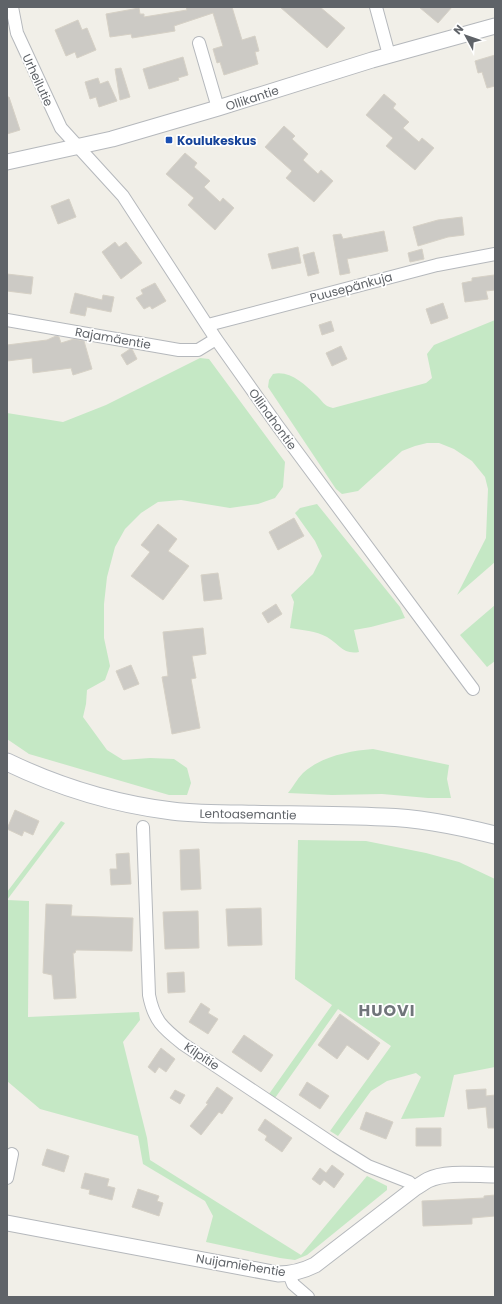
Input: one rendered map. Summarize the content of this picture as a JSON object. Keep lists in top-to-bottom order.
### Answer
{
  "streets": {
    "main road": ["Lentoasemantie"],
    "street": [
      "Urheilutie",
      "Ollikantie",
      "Puusepänkuja",
      "Rajamäentie",
      "Ollinahontie",
      "Kilpitie",
      "Nuijamiehentie"
    ]
  },
  "crossings": [
    ["Urheilutie", "Ollikantie"],
    ["Urheilutie", "Ollinahontie"],
    ["Ollikantie", "Ollinahontie"],
    ["Puusepänkuja", "Ollinahontie"],
    ["Rajamäentie", "Ollinahontie"],
    ["Kilpitie", "Nuijamiehentie"]
  ],
  "districts": ["HUOVI"],
  "places": {
    "transit": ["Koulukeskus"]
  },
  "north": "top left"
}
